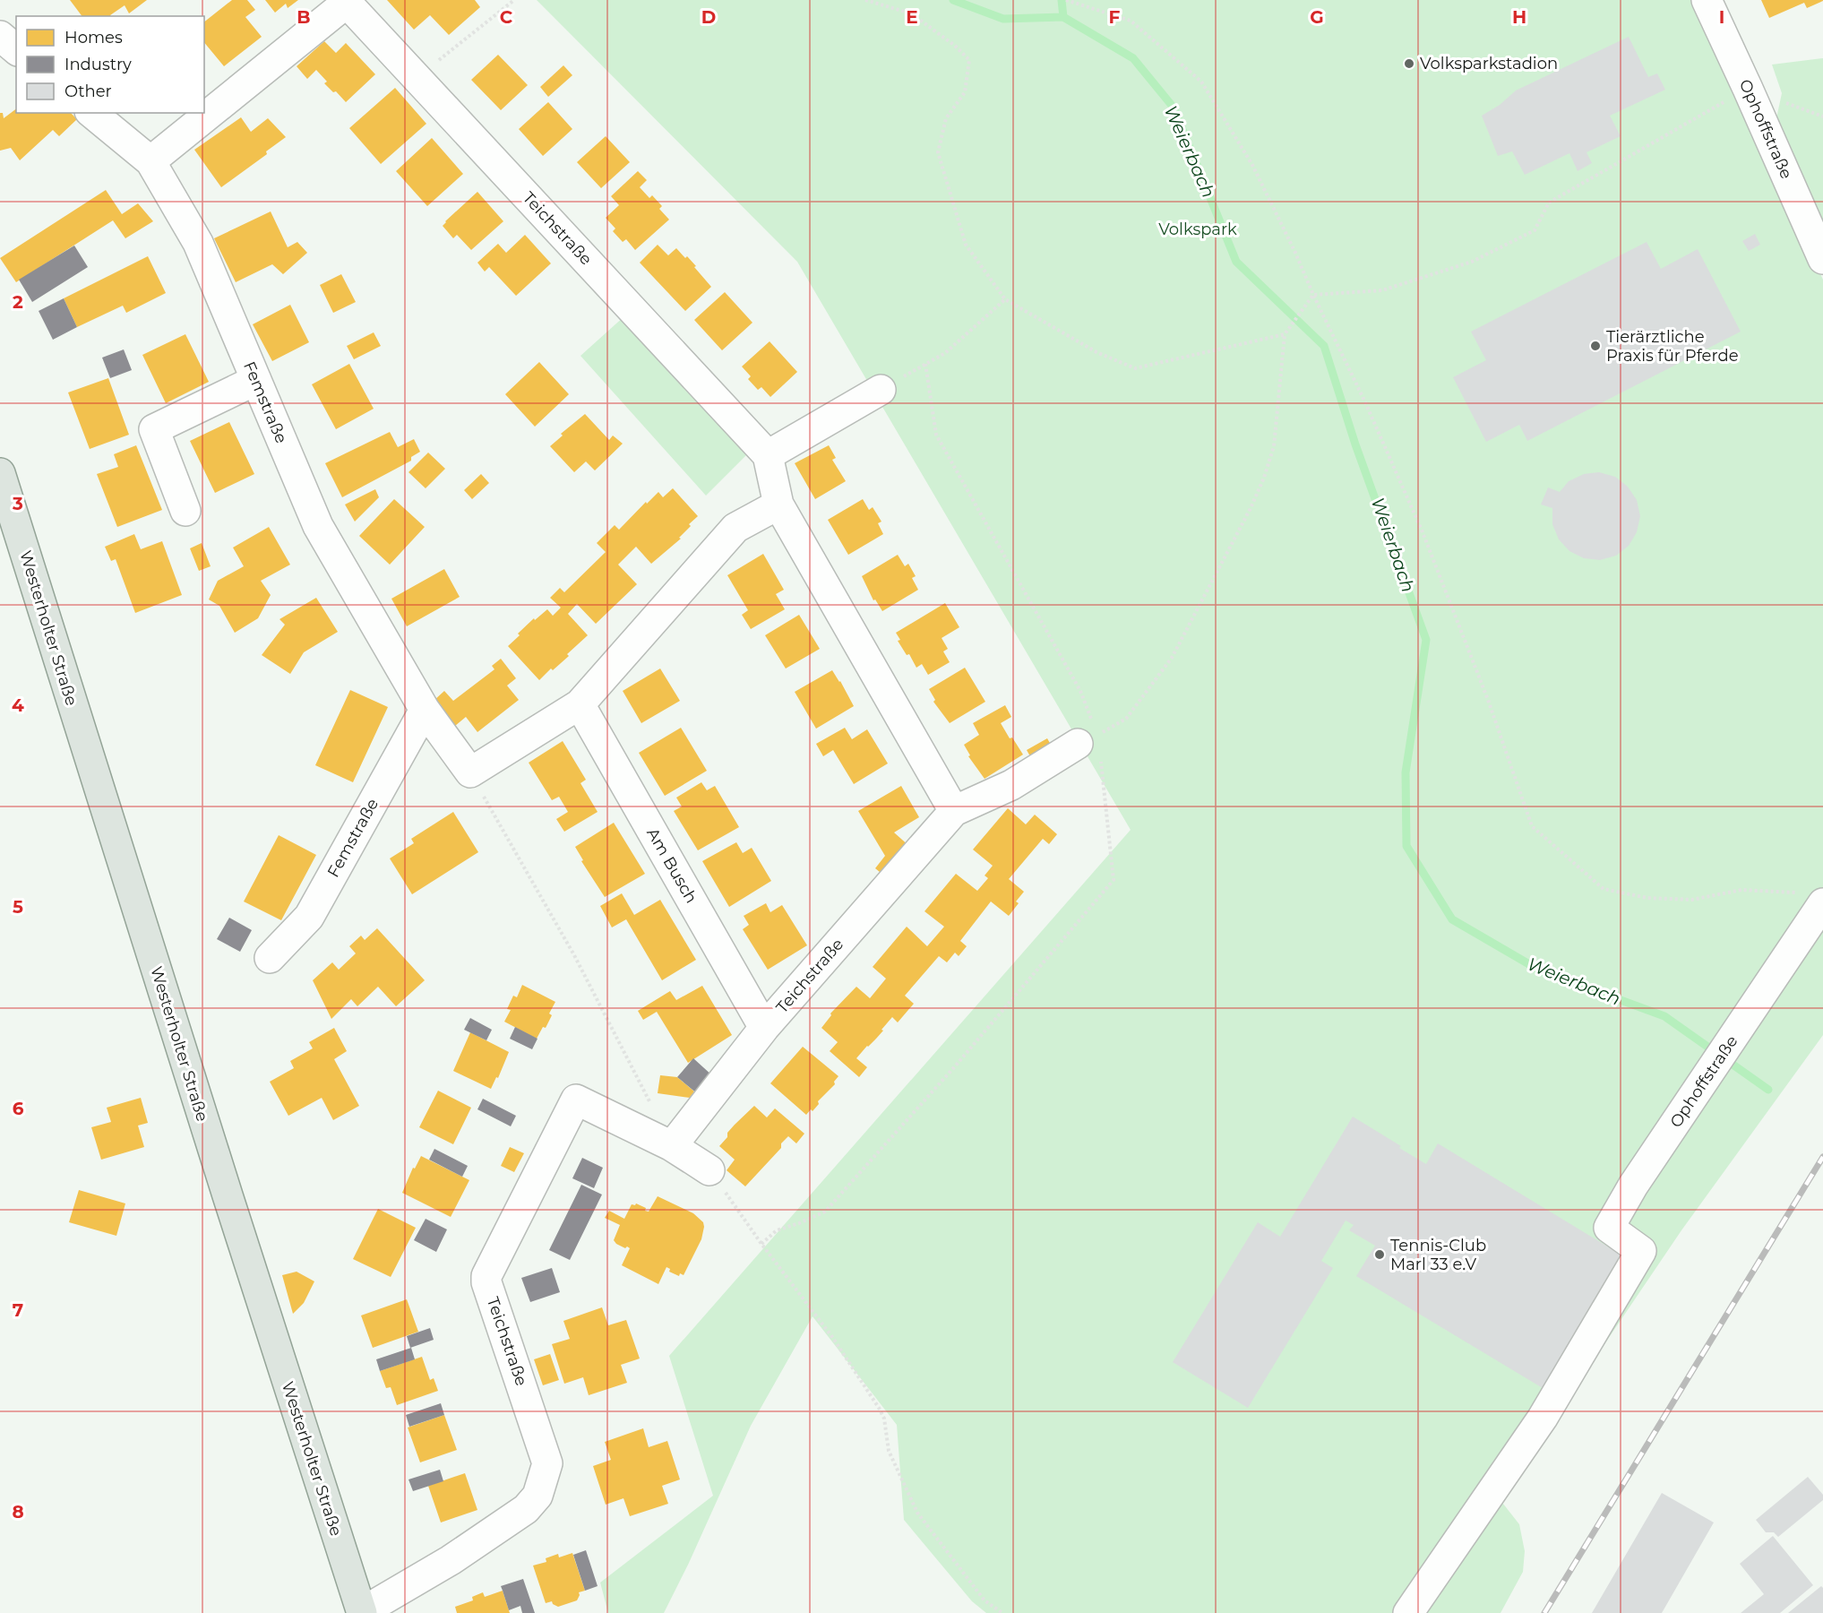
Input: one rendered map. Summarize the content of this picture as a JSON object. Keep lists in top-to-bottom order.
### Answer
{
  "streets": {
    "main road": ["Westerholter Straße"],
    "street": [
      "Ophoffstraße",
      "Teichstraße",
      "Femstraße",
      "Am Busch"
    ]
  },
  "crossings": [
    ["Teichstraße", "Femstraße"],
    ["Teichstraße", "Westerholter Straße"],
    ["Teichstraße", "Am Busch"]
  ],
  "water": ["Weierbach"],
  "parks": ["Volkspark"],
  "places": ["Volksparkstadion", "Tierärztliche Praxis für Pferde", "Tennis-Club Marl 33 e.V"],
  "legend": ["Homes", "Industry", "Other"],
  "grid": {
    "columns": [
      "B",
      "C",
      "D",
      "E",
      "F",
      "G",
      "H",
      "I"
    ],
    "rows": [
      "2",
      "3",
      "4",
      "5",
      "6",
      "7",
      "8"
    ]
  }
}
